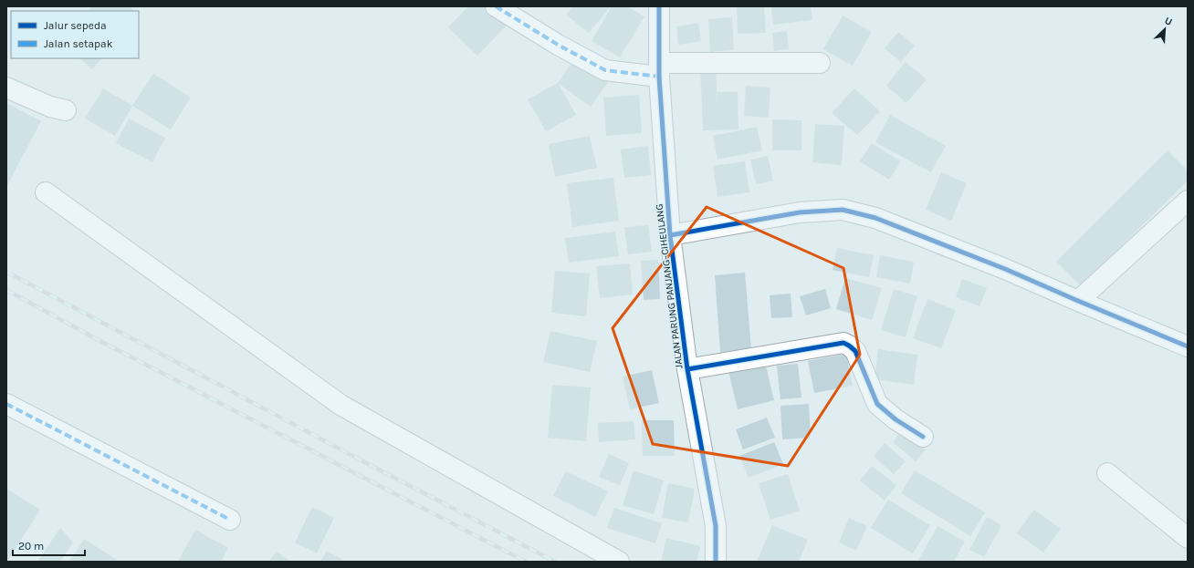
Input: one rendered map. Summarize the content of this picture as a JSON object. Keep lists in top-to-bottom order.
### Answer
{
  "streets": {
    "street": ["JALAN PARUNG PANJANG–CIHEULANG"]
  },
  "legend": ["Jalur sepeda", "Jalan setapak"],
  "scale_bar": "20 m",
  "north": "top right"
}
